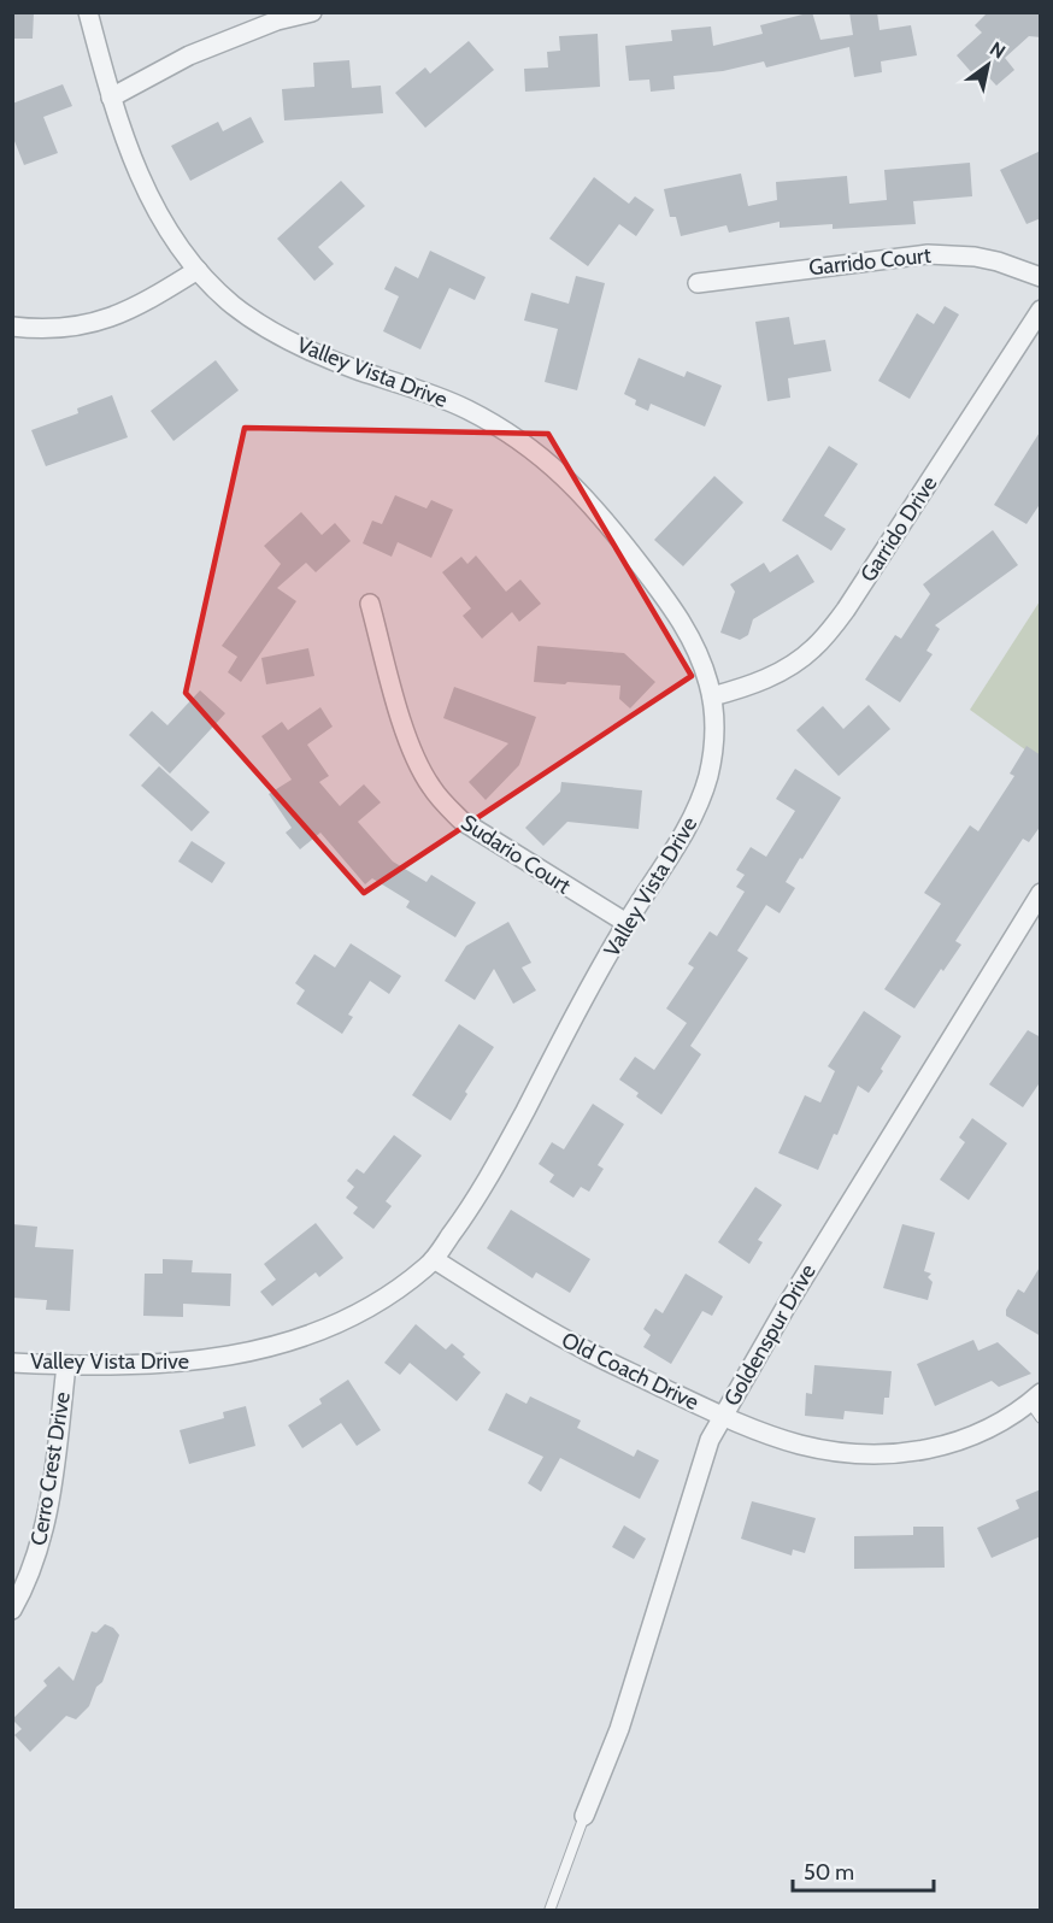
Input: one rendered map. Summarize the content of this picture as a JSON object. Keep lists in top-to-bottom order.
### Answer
{
  "streets": {
    "street": [
      "Garrido Court",
      "Valley Vista Drive",
      "Garrido Drive",
      "Sudario Court",
      "Goldenspur Drive",
      "Old Coach Drive",
      "Cerro Crest Drive"
    ]
  },
  "crossings": [
    ["Valley Vista Drive", "Garrido Drive"],
    ["Valley Vista Drive", "Sudario Court"],
    ["Valley Vista Drive", "Old Coach Drive"],
    ["Valley Vista Drive", "Cerro Crest Drive"],
    ["Goldenspur Drive", "Old Coach Drive"]
  ],
  "scale_bar": "50 m",
  "north": "top right"
}
